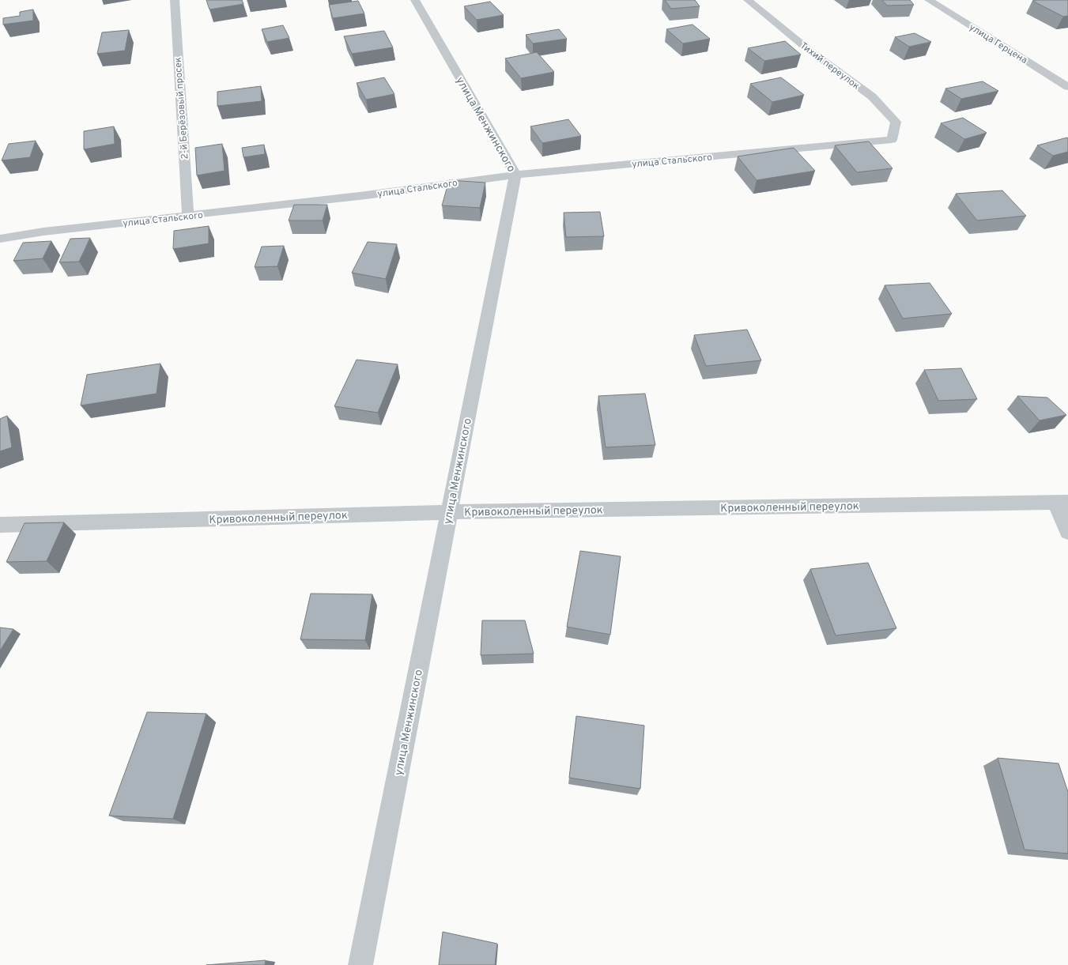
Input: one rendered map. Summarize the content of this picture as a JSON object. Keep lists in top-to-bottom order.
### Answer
{
  "streets": {
    "street": [
      "улица Герцена",
      "Тихий переулок",
      "2-й Берёзовый просек",
      "улица Менжинского",
      "улица Стальского",
      "Кривоколенный переулок"
    ]
  },
  "crossings": [
    ["Тихий переулок", "улица Стальского"],
    ["2-й Берёзовый просек", "улица Стальского"],
    ["улица Менжинского", "улица Стальского"],
    ["улица Менжинского", "Кривоколенный переулок"]
  ]
}
